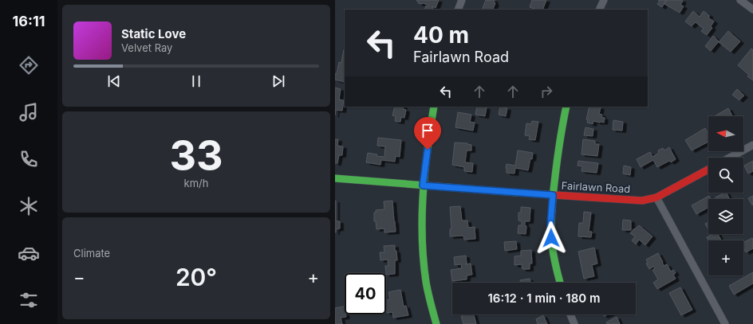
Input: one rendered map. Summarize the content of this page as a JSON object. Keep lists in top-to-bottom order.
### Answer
{
  "streets": {
    "street": ["Fairlawn Road"]
  },
  "north": "left",
  "page": {
    "tabs": "16:11",
    "turn": ["40 m", "Fairlawn Road"],
    "song": ["Static Love", "Velvet Ray"],
    "tile": [
      ["33", "km/h"],
      "Climate"
    ],
    "map_buttons": "+",
    "heat": ["−", "20°", "+"],
    "limit": "40",
    "trip": "16:12 · 1 min · 180 m"
  }
}
